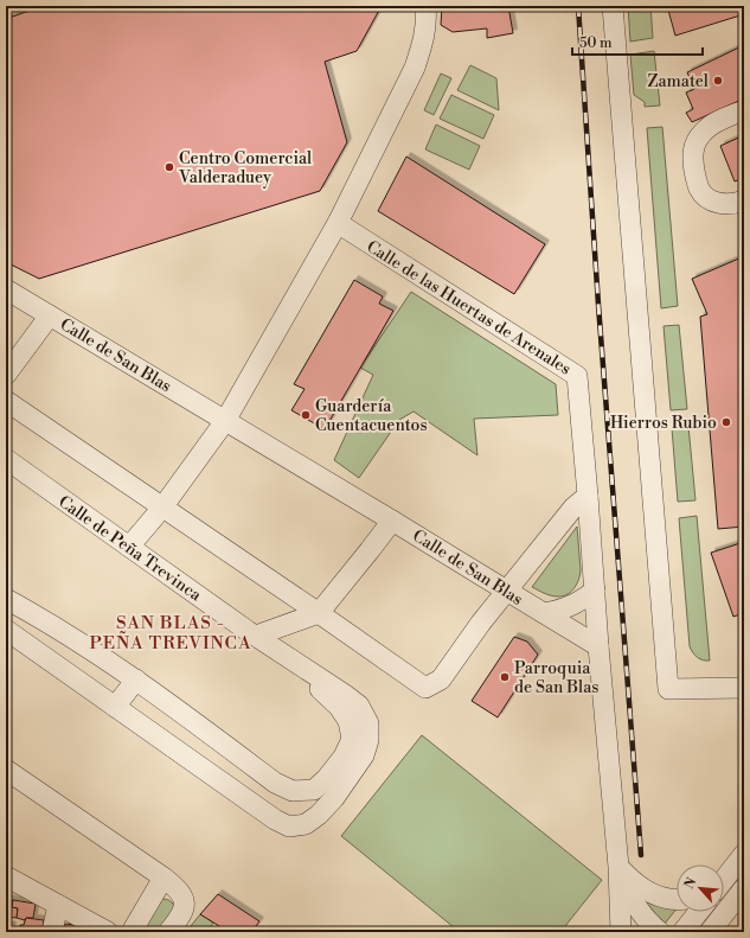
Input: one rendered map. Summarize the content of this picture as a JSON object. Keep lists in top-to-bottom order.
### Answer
{
  "streets": {
    "street": ["Calle de las Huertas de Arenales", "Calle de San Blas", "Calle de Peña Trevinca"]
  },
  "crossings": [
    ["Calle de las Huertas de Arenales", "Calle de San Blas"]
  ],
  "districts": ["SAN BLAS - PEÑA TREVINCA"],
  "places": [
    "Zamatel",
    "Centro Comercial Valderaduey",
    "Guardería Cuentacuentos",
    "Hierros Rubio",
    "Parroquia de San Blas"
  ],
  "scale_bar": "50 m",
  "north": "top left"
}
